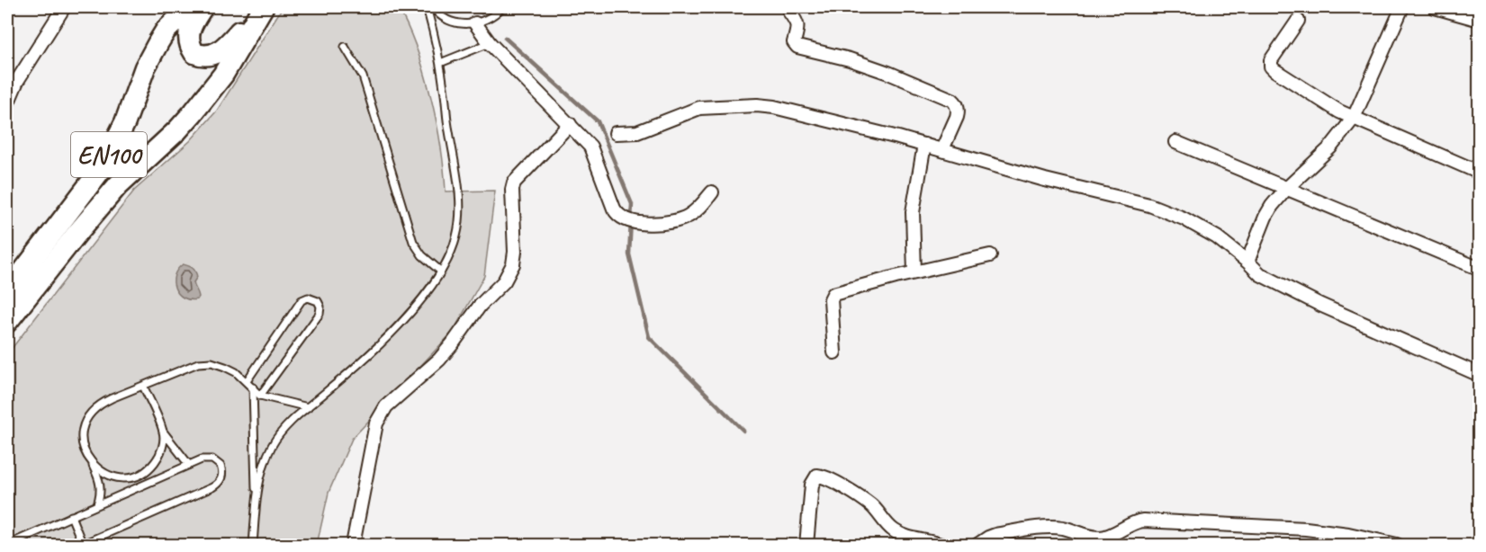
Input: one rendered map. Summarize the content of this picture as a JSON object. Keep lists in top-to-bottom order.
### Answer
{
  "streets": {
    "main road": ["EN100"]
  }
}
